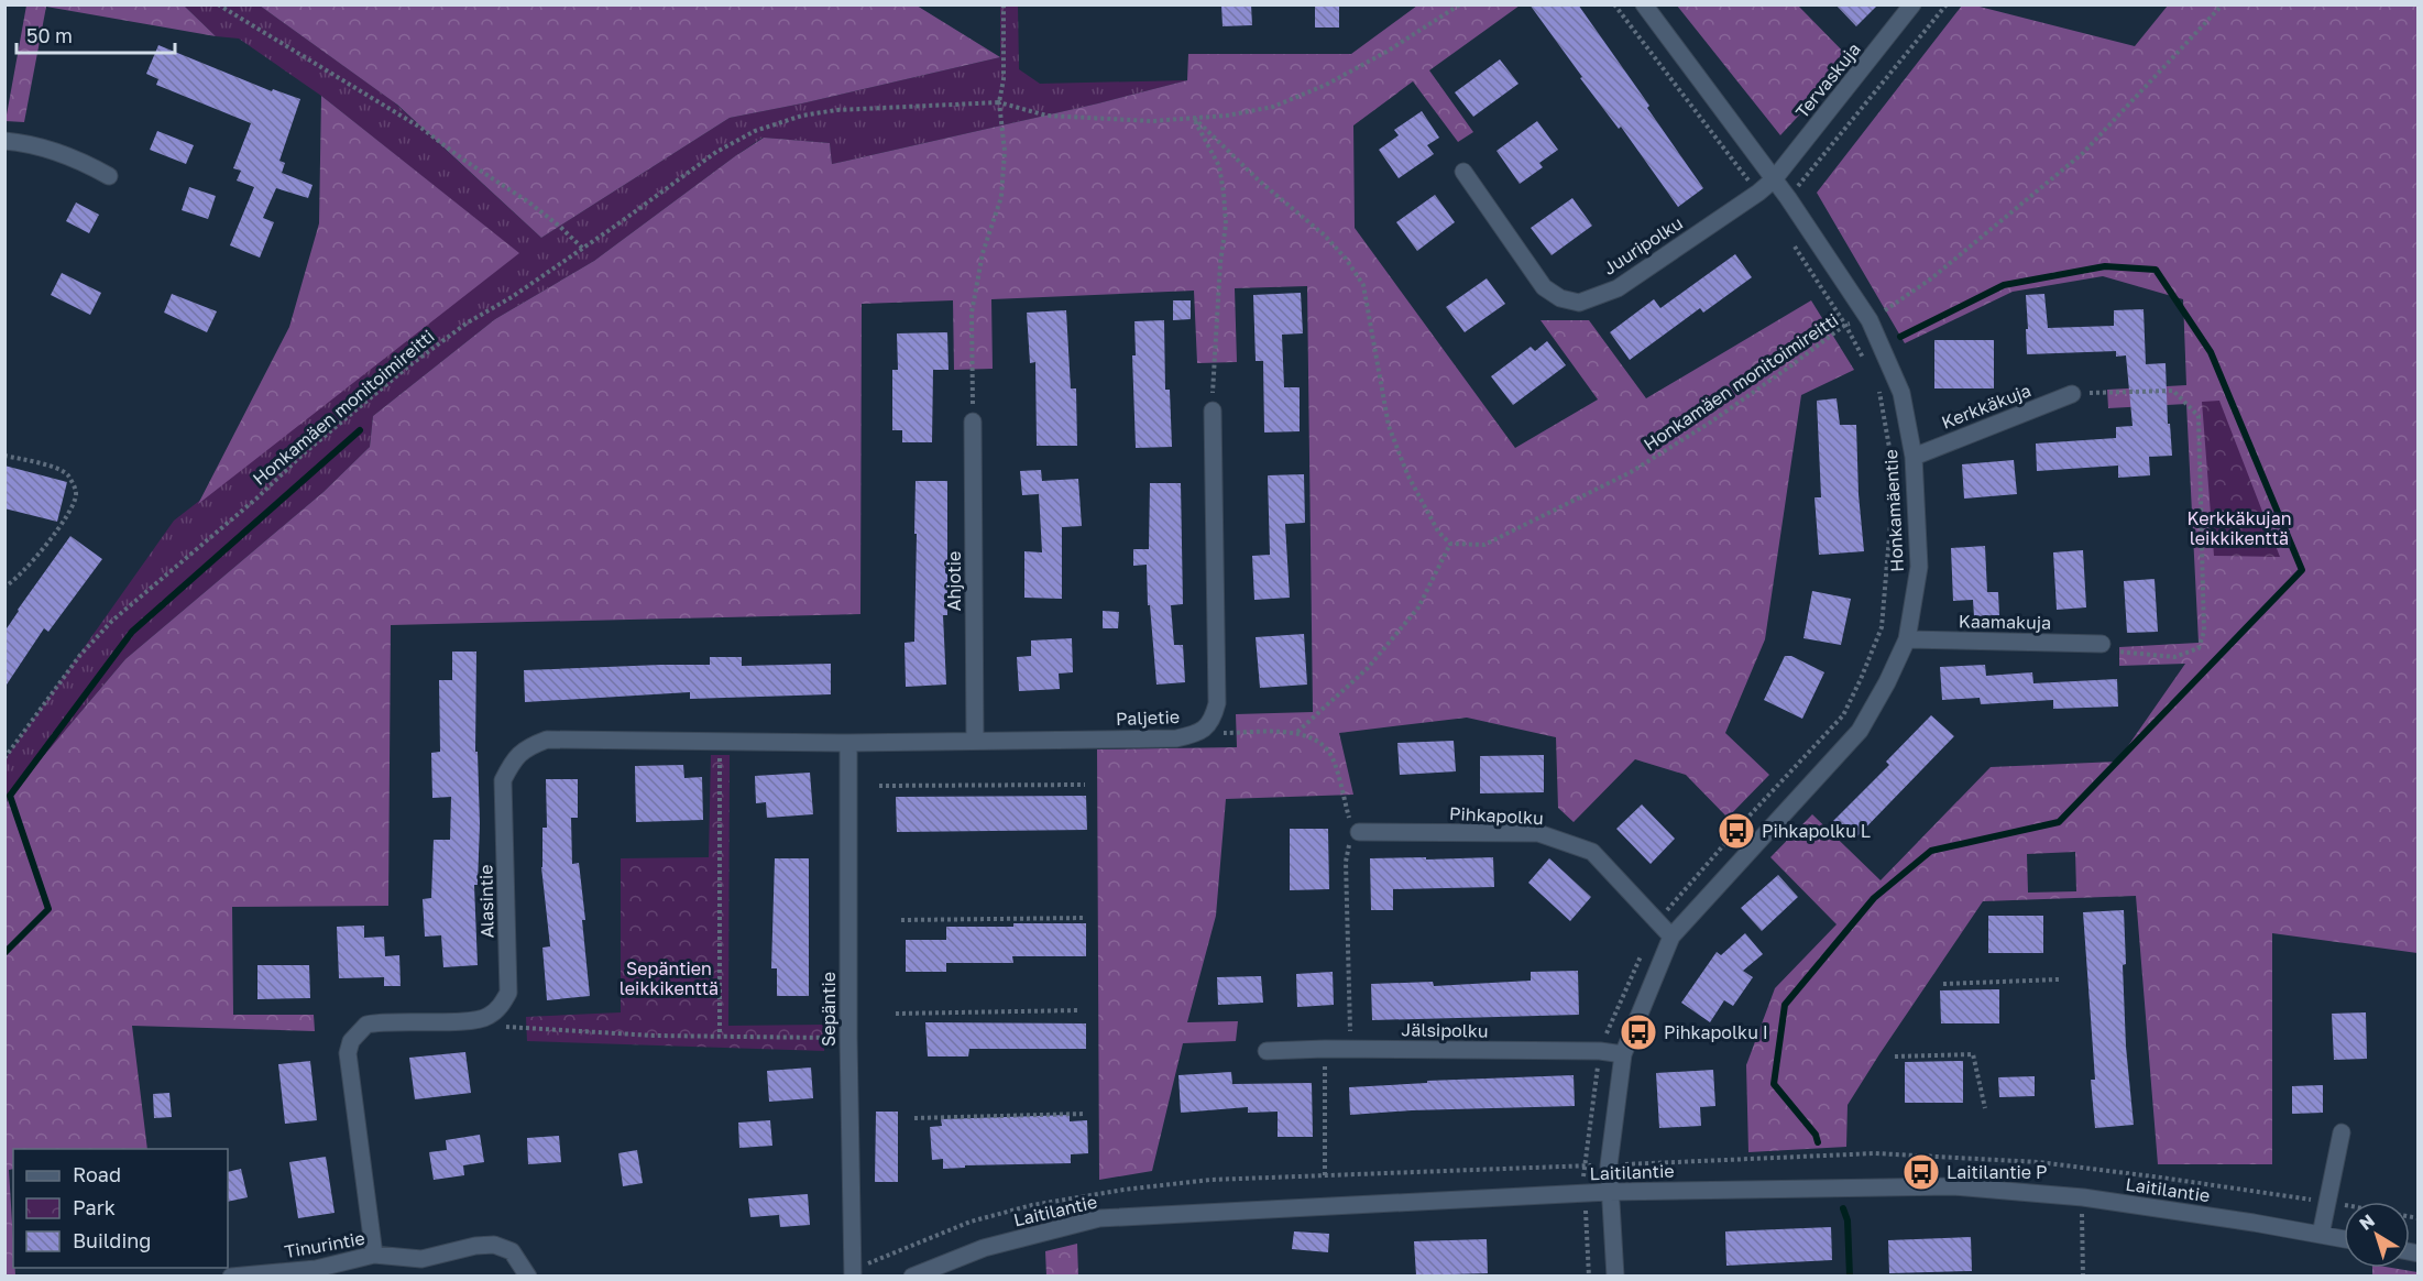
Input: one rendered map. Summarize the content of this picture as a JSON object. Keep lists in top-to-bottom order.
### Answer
{
  "streets": {
    "street": [
      "Tervaskuja",
      "Juuripolku",
      "Kerkkäkuja",
      "Honkamäentie",
      "Ahjotie",
      "Kaamakuja",
      "Paljetie",
      "Pihkapolku",
      "Alasintie",
      "Sepäntie",
      "Jälsipolku",
      "Laitilantie",
      "Tinurintie"
    ],
    "path": ["Honkamäen monitoimireitti"]
  },
  "crossings": [
    ["Tervaskuja", "Juuripolku"],
    ["Tervaskuja", "Honkamäentie"],
    ["Juuripolku", "Honkamäentie"],
    ["Honkamäen monitoimireitti", "Honkamäentie"],
    ["Kerkkäkuja", "Honkamäentie"],
    ["Honkamäentie", "Kaamakuja"],
    ["Honkamäentie", "Pihkapolku"],
    ["Honkamäentie", "Jälsipolku"],
    ["Honkamäentie", "Laitilantie"],
    ["Ahjotie", "Paljetie"],
    ["Paljetie", "Alasintie"],
    ["Paljetie", "Sepäntie"],
    ["Alasintie", "Sepäntie"]
  ],
  "parks": ["Kerkkäkujan leikkikenttä", "Sepäntien leikkikenttä"],
  "places": {
    "bus stop": ["Pihkapolku L", "Pihkapolku I", "Laitilantie P"]
  },
  "legend": ["Road", "Park", "Building"],
  "scale_bar": "50 m",
  "north": "top left"
}
